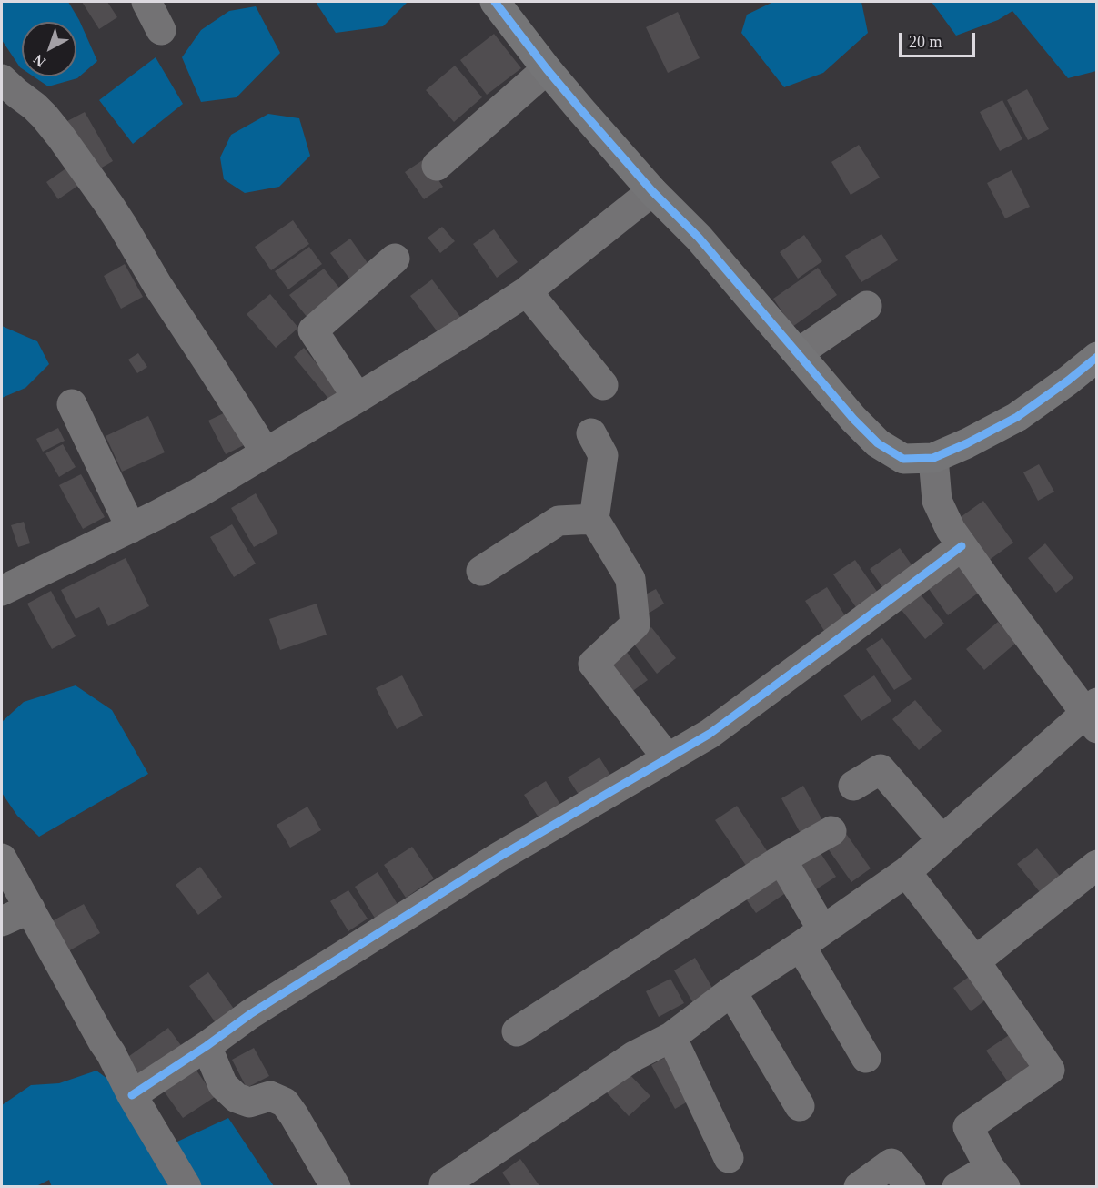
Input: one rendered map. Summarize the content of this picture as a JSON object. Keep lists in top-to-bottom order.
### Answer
{
  "scale_bar": "20 m",
  "north": "bottom left"
}
